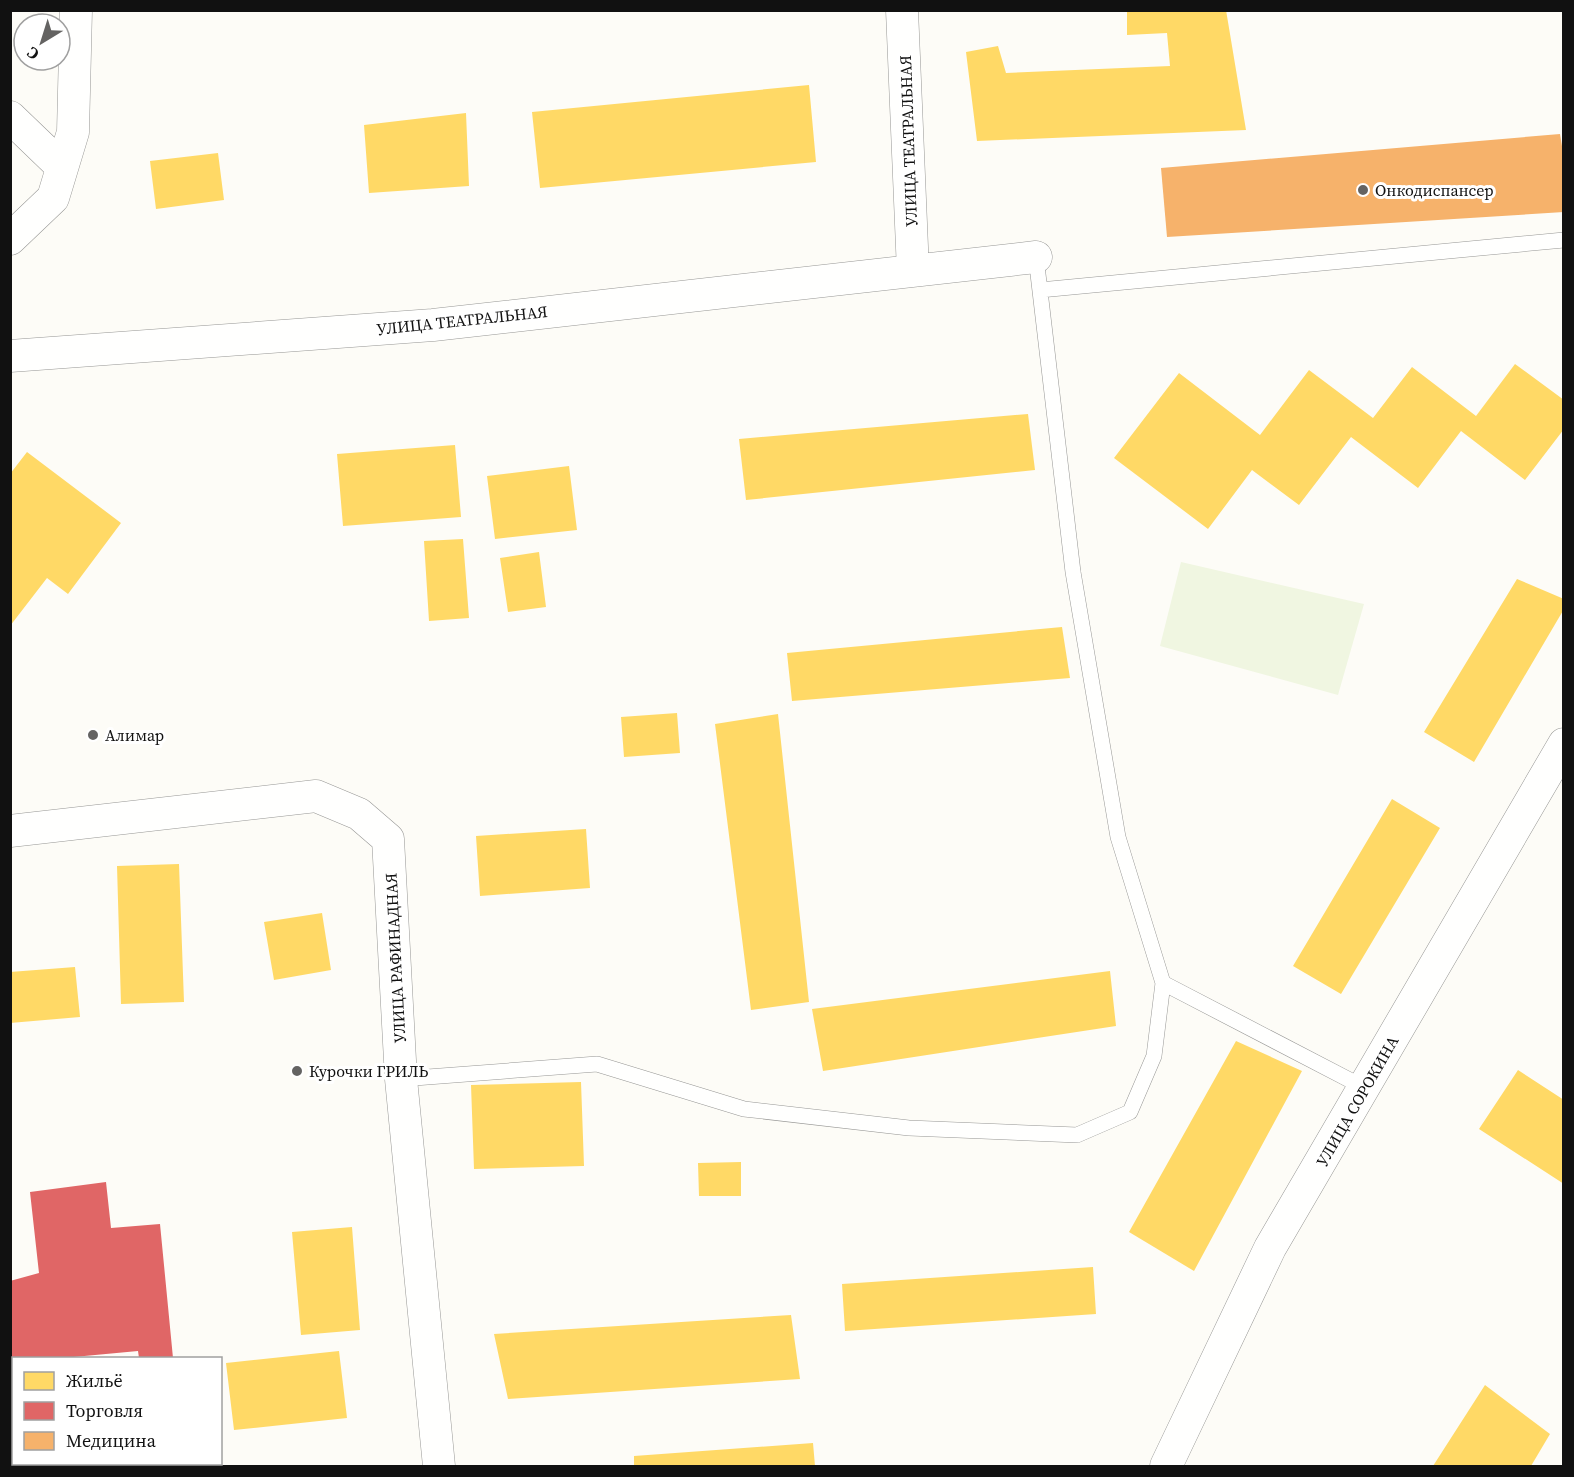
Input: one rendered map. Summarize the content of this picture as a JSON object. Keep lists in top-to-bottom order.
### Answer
{
  "streets": {
    "street": ["УЛИЦА ТЕАТРАЛЬНАЯ", "УЛИЦА РАФИНАДНАЯ", "УЛИЦА СОРОКИНА"]
  },
  "places": ["Онкодиспансер", "Алимар", "Курочки ГРИЛЬ"],
  "legend": ["Жильё", "Торговля", "Медицина"],
  "north": "bottom left"
}
